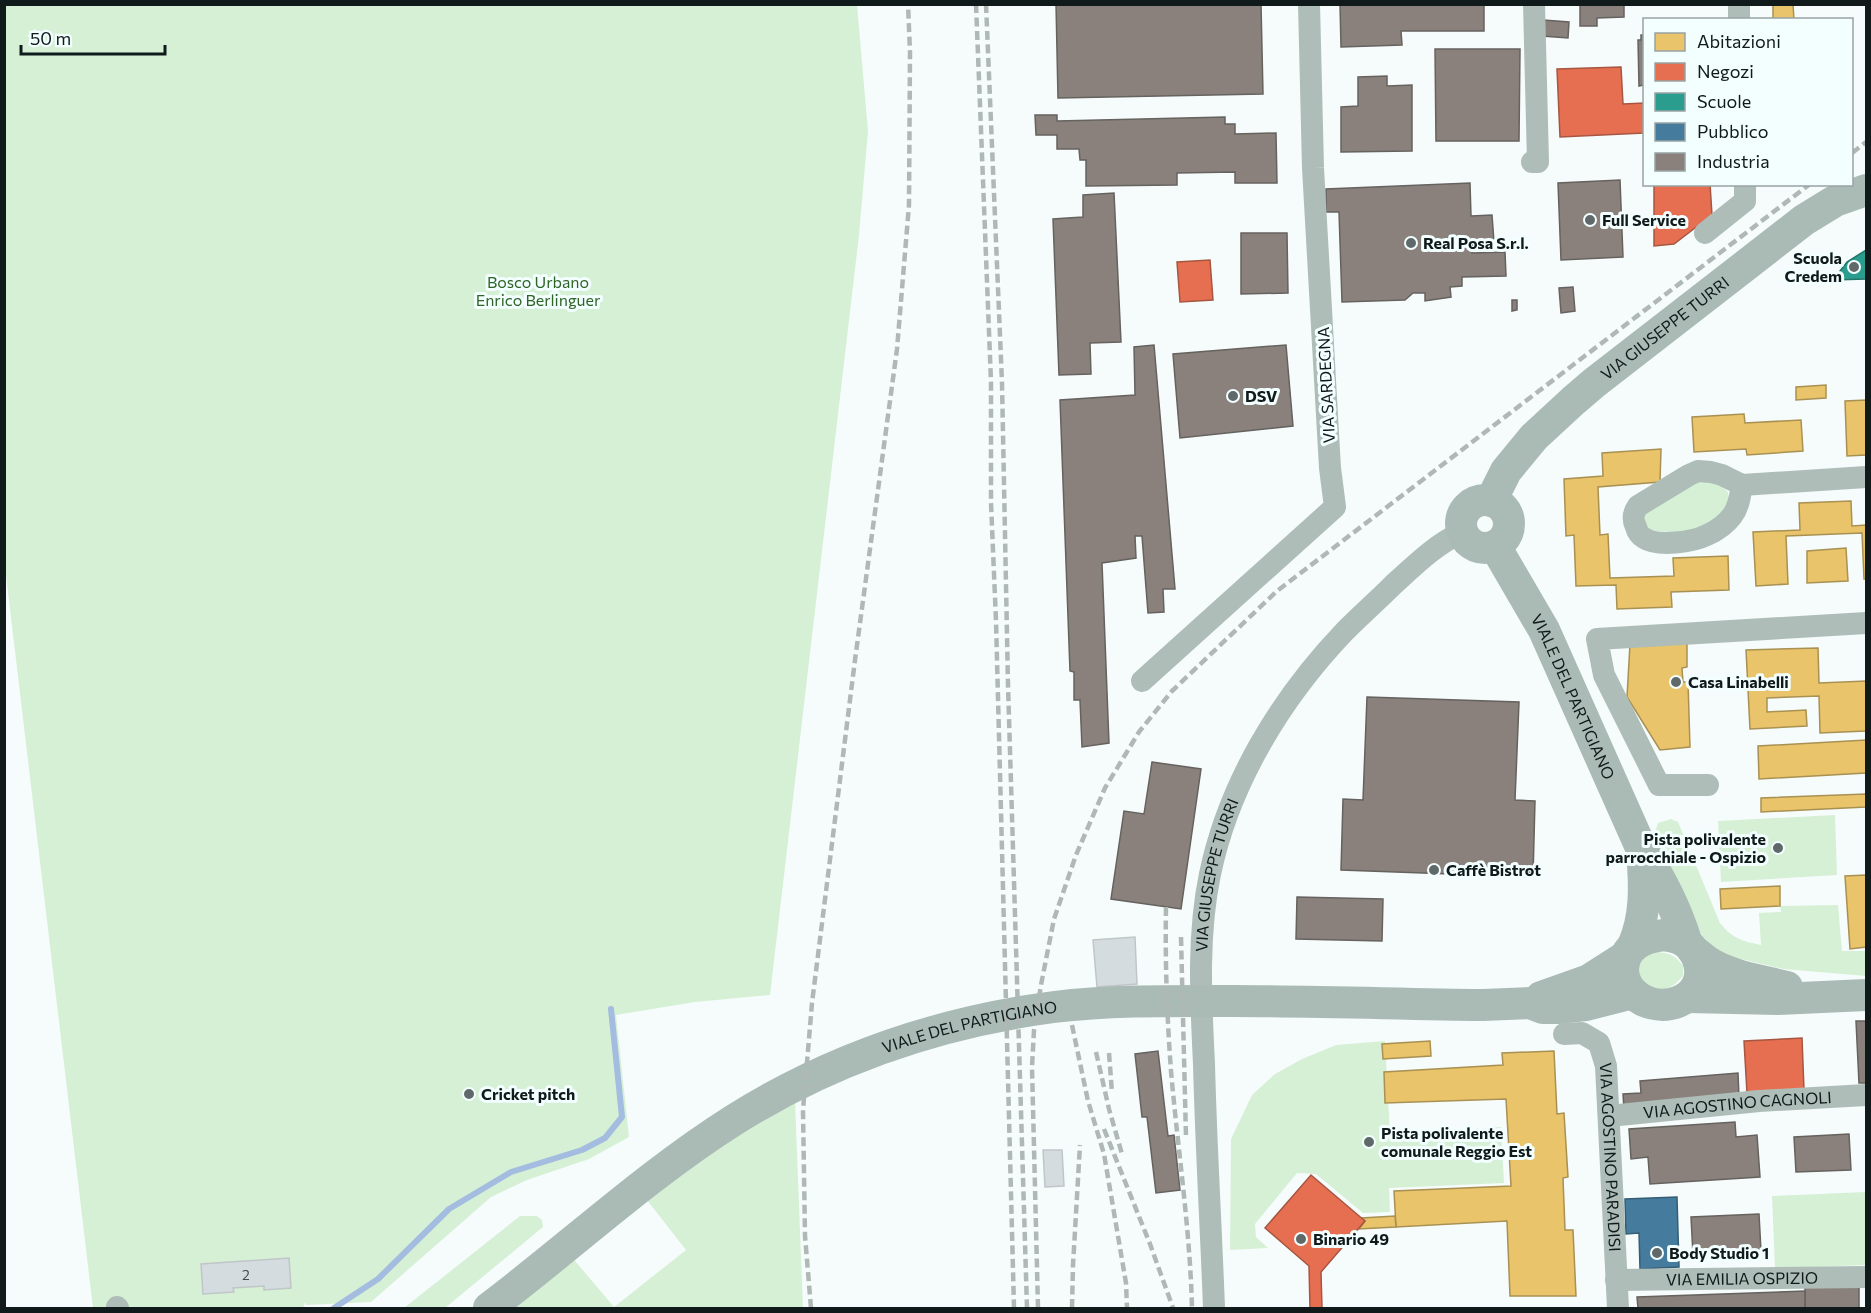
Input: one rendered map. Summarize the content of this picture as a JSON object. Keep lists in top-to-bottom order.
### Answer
{
  "streets": {
    "main road": ["VIA GIUSEPPE TURRI", "VIALE DEL PARTIGIANO"],
    "street": [
      "VIA SARDEGNA",
      "VIA AGOSTINO CAGNOLI",
      "VIA AGOSTINO PARADISI",
      "VIA EMILIA OSPIZIO"
    ]
  },
  "crossings": [
    ["VIA GIUSEPPE TURRI", "VIALE DEL PARTIGIANO"],
    ["VIA AGOSTINO CAGNOLI", "VIA AGOSTINO PARADISI"],
    ["VIA AGOSTINO PARADISI", "VIA EMILIA OSPIZIO"]
  ],
  "parks": ["Bosco Urbano Enrico Berlinguer"],
  "places": [
    "Full Service",
    "Real Posa S.r.l.",
    "Scuola Credem",
    "DSV",
    "Casa Linabelli",
    "Pista polivalente parrocchiale - Ospizio",
    "Caffè Bistrot",
    "Cricket pitch",
    "Pista polivalente comunale Reggio Est",
    "Binario 49",
    "Body Studio 1"
  ],
  "house_numbers": ["2"],
  "legend": [
    "Abitazioni",
    "Negozi",
    "Scuole",
    "Pubblico",
    "Industria"
  ],
  "scale_bar": "50 m"
}
